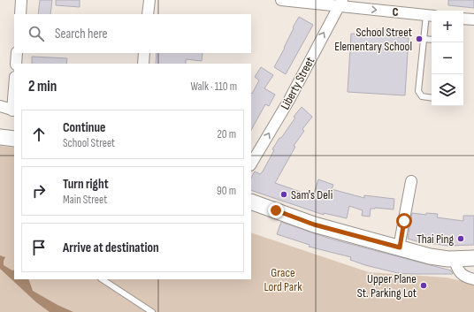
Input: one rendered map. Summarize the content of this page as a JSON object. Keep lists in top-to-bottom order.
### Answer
{
  "streets": {
    "street": ["Liberty Street"]
  },
  "one_way": ["Liberty Street"],
  "parks": ["Grace Lord Park"],
  "places": [
    "School Street Elementary School",
    "Sam's Deli",
    "Thai Ping",
    "Upper Plane St. Parking Lot"
  ],
  "page": {
    "map_buttons": ["+", "−"],
    "search": "Search here",
    "heading": ["2 min", "Walk · 110 m"],
    "list": [
      ["Continue", "School Street", "20 m"],
      ["Turn right", "Main Street", "90 m"],
      "Arrive at destination"
    ]
  },
  "grid": {
    "columns": ["C"]
  }
}
